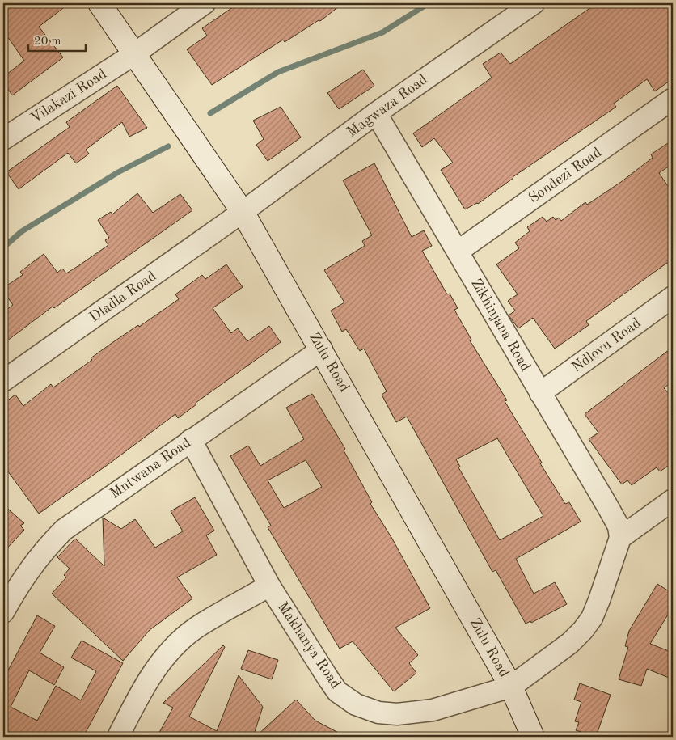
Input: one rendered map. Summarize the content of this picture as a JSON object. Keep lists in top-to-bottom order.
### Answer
{
  "streets": {
    "street": [
      "Vilakazi Road",
      "Magwaza Road",
      "Sondezi Road",
      "Dladla Road",
      "Zikhinjana Road",
      "Ndlovu Road",
      "Zulu Road",
      "Mntwana Road",
      "Makhanya Road"
    ]
  },
  "crossings": [
    ["Vilakazi Road", "Zulu Road"],
    ["Magwaza Road", "Dladla Road"],
    ["Magwaza Road", "Zikhinjana Road"],
    ["Magwaza Road", "Zulu Road"],
    ["Sondezi Road", "Zikhinjana Road"],
    ["Dladla Road", "Zulu Road"],
    ["Zikhinjana Road", "Ndlovu Road"],
    ["Zikhinjana Road", "Makhanya Road"],
    ["Zulu Road", "Mntwana Road"],
    ["Zulu Road", "Makhanya Road"],
    ["Mntwana Road", "Makhanya Road"]
  ],
  "scale_bar": "20 m"
}
